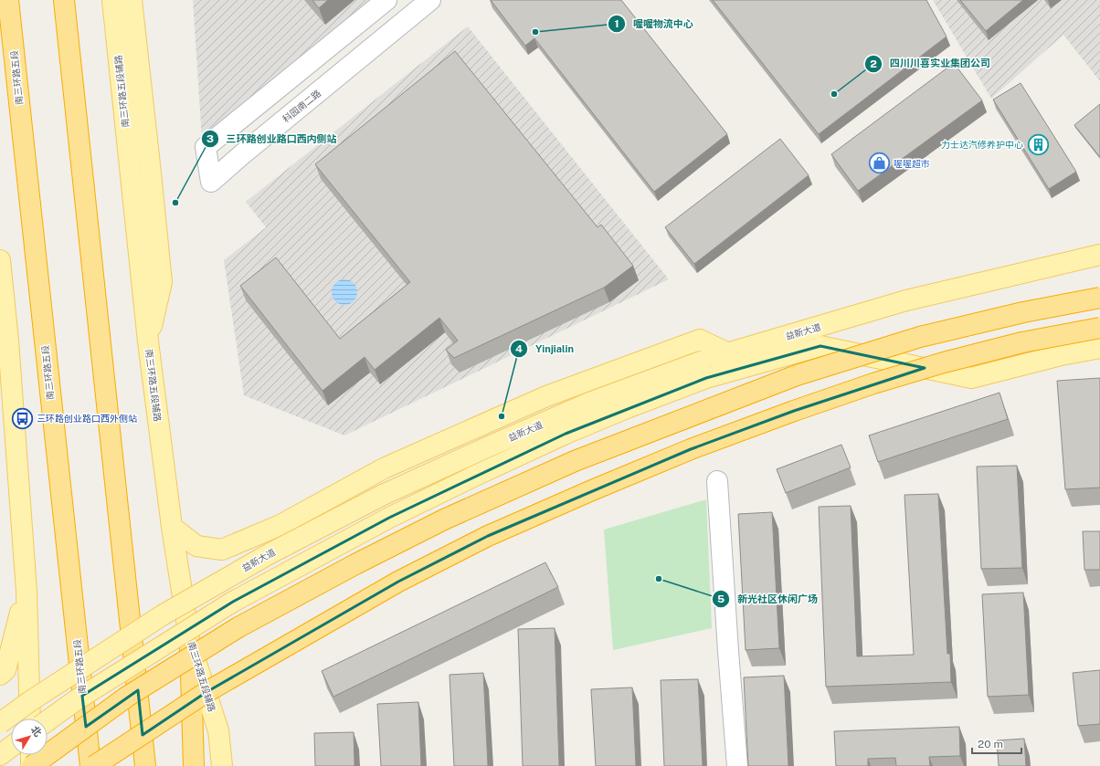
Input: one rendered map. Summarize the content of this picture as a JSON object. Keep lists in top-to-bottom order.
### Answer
{
  "streets": {
    "highway": ["南三环路五段"],
    "main road": ["南三环路五段辅路", "益新大道"],
    "street": ["科园南二路"]
  },
  "places": {
    "other": [
      "喔喔物流中心",
      "四川川喜实业集团公司",
      "三环路创业路口西内侧站",
      "Yinjialin",
      "新光社区休闲广场"
    ],
    "building": ["力士达汽修养护中心"],
    "shop": ["喔喔超市"],
    "bus stop": ["三环路创业路口西外侧站"]
  },
  "scale_bar": "20 m",
  "north": "top right"
}
